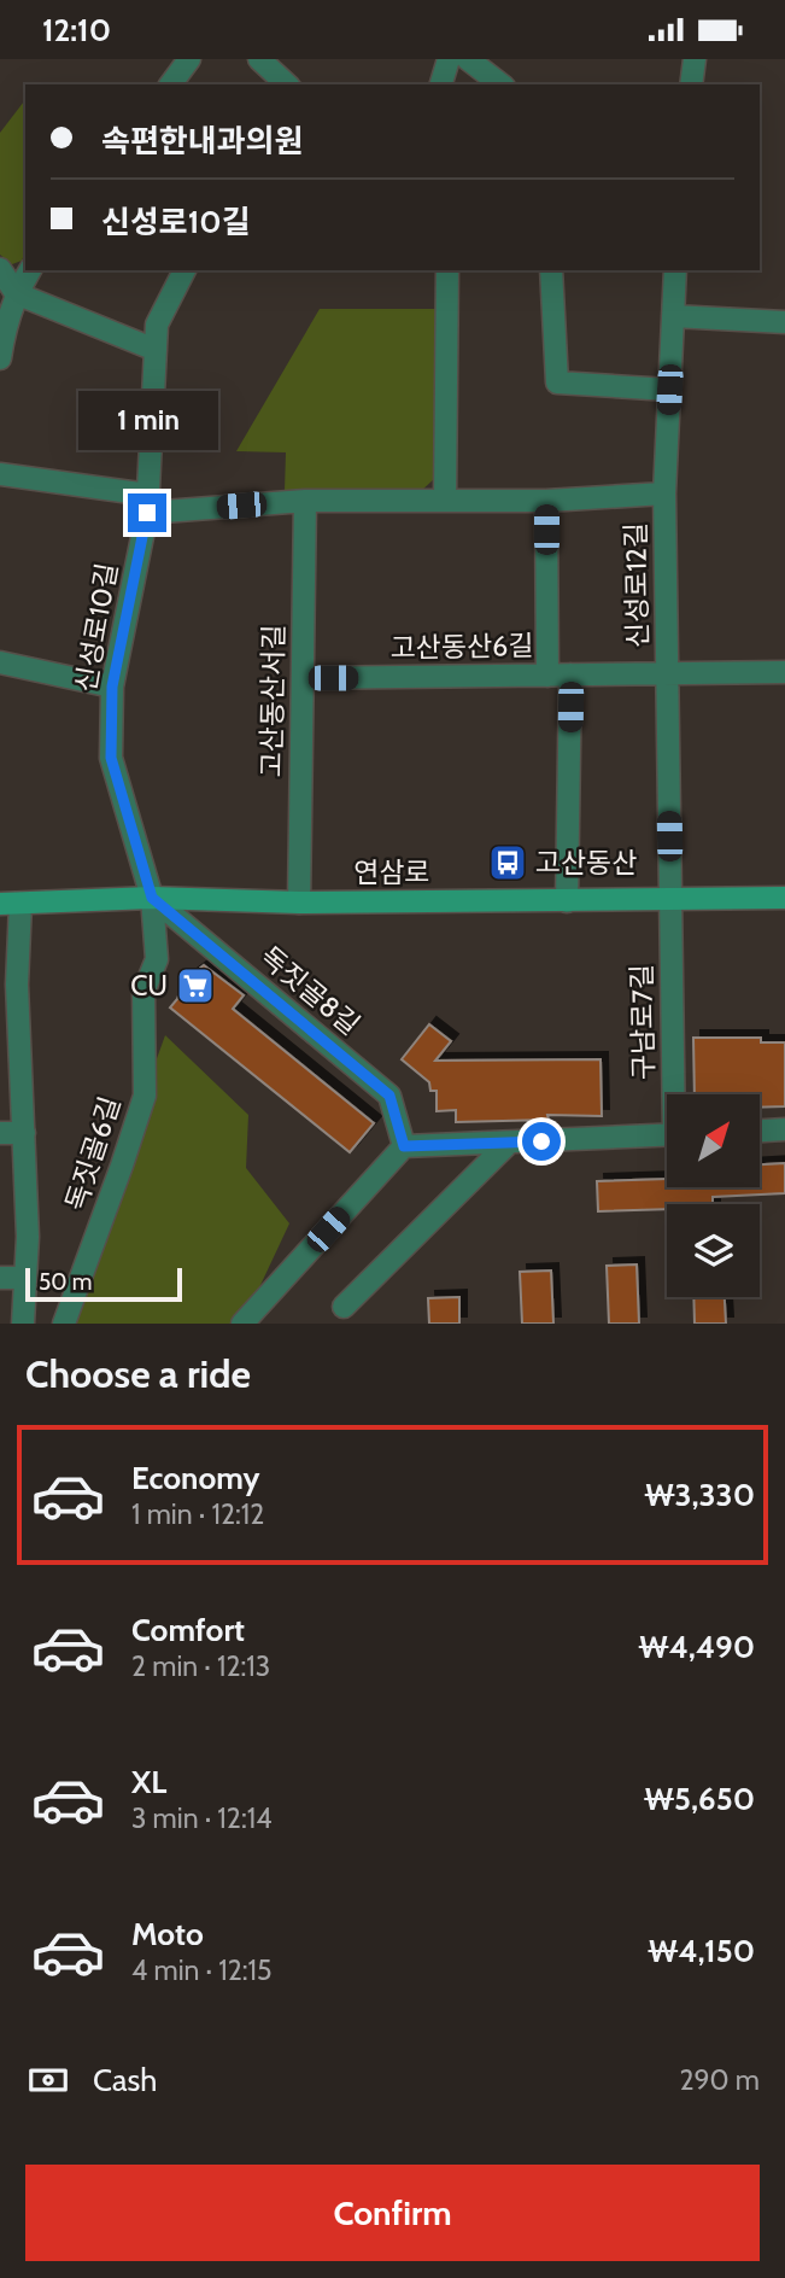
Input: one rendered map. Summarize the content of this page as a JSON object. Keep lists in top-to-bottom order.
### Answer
{
  "streets": {
    "main road": ["연삼로"],
    "street": [
      "신성로12길",
      "신성로10길",
      "고산동산6길",
      "고산동산서길",
      "독짓골8길",
      "구남로7길",
      "독짓골6길"
    ]
  },
  "crossings": [
    ["신성로12길", "고산동산6길"],
    ["신성로12길", "연삼로"],
    ["신성로12길", "구남로7길"],
    ["신성로10길", "연삼로"],
    ["신성로10길", "독짓골8길"],
    ["신성로10길", "독짓골6길"],
    ["고산동산6길", "고산동산서길"],
    ["고산동산6길", "연삼로"],
    ["고산동산서길", "연삼로"],
    ["연삼로", "독짓골8길"],
    ["연삼로", "구남로7길"],
    ["연삼로", "독짓골6길"],
    ["독짓골8길", "독짓골6길"]
  ],
  "places": {
    "bus stop": ["고산동산"],
    "supermarket": ["CU"]
  },
  "scale_bar": "50 m",
  "north": "top right",
  "page": {
    "status": "12:10",
    "banner": ["속편한내과의원", "신성로10길"],
    "bubble": "1 min",
    "scale": "50 m",
    "heading": "Choose a ride",
    "list": [
      {
        "name": "Economy",
        "note": "1 min · 12:12",
        "value": "₩3,330"
      },
      {
        "name": "Comfort",
        "note": "2 min · 12:13",
        "value": "₩4,490"
      },
      {
        "name": "XL",
        "note": "3 min · 12:14",
        "value": "₩5,650"
      },
      {
        "name": "Moto",
        "note": "4 min · 12:15",
        "value": "₩4,150"
      }
    ],
    "pay": ["Cash", "290 m"],
    "buttons": "Confirm"
  }
}
